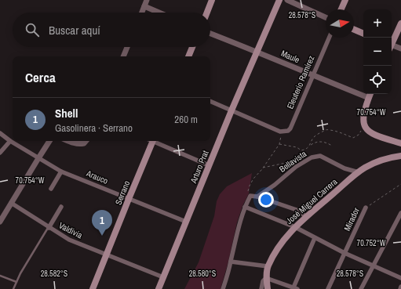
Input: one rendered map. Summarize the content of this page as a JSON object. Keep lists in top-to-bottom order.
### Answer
{
  "streets": {
    "main road": ["Arturo Prat", "Serrano", "José Miguel Carrera"],
    "street": [
      "Maule",
      "Eleuterio Ramírez",
      "Bellavista",
      "Arauco",
      "Mirador",
      "Valdivia"
    ]
  },
  "crossings": [
    ["Maule", "Eleuterio Ramírez"],
    ["Maule", "Arturo Prat"],
    ["Bellavista", "José Miguel Carrera"],
    ["Arturo Prat", "Arauco"],
    ["Arturo Prat", "Valdivia"],
    ["Arauco", "Serrano"],
    ["Serrano", "Valdivia"]
  ],
  "north": "right",
  "page": {
    "map_buttons": ["+", "−"],
    "search": "Buscar aquí",
    "heading": "Cerca",
    "list": [
      {
        "mark": "1",
        "name": "Shell",
        "note": "Gasolinera · Serrano",
        "value": "260 m"
      }
    ],
    "pins": "1"
  },
  "coordinates": [
    "28.578°S",
    "70.754°W",
    "70.752°W",
    "28.582°S",
    "28.580°S"
  ]
}
